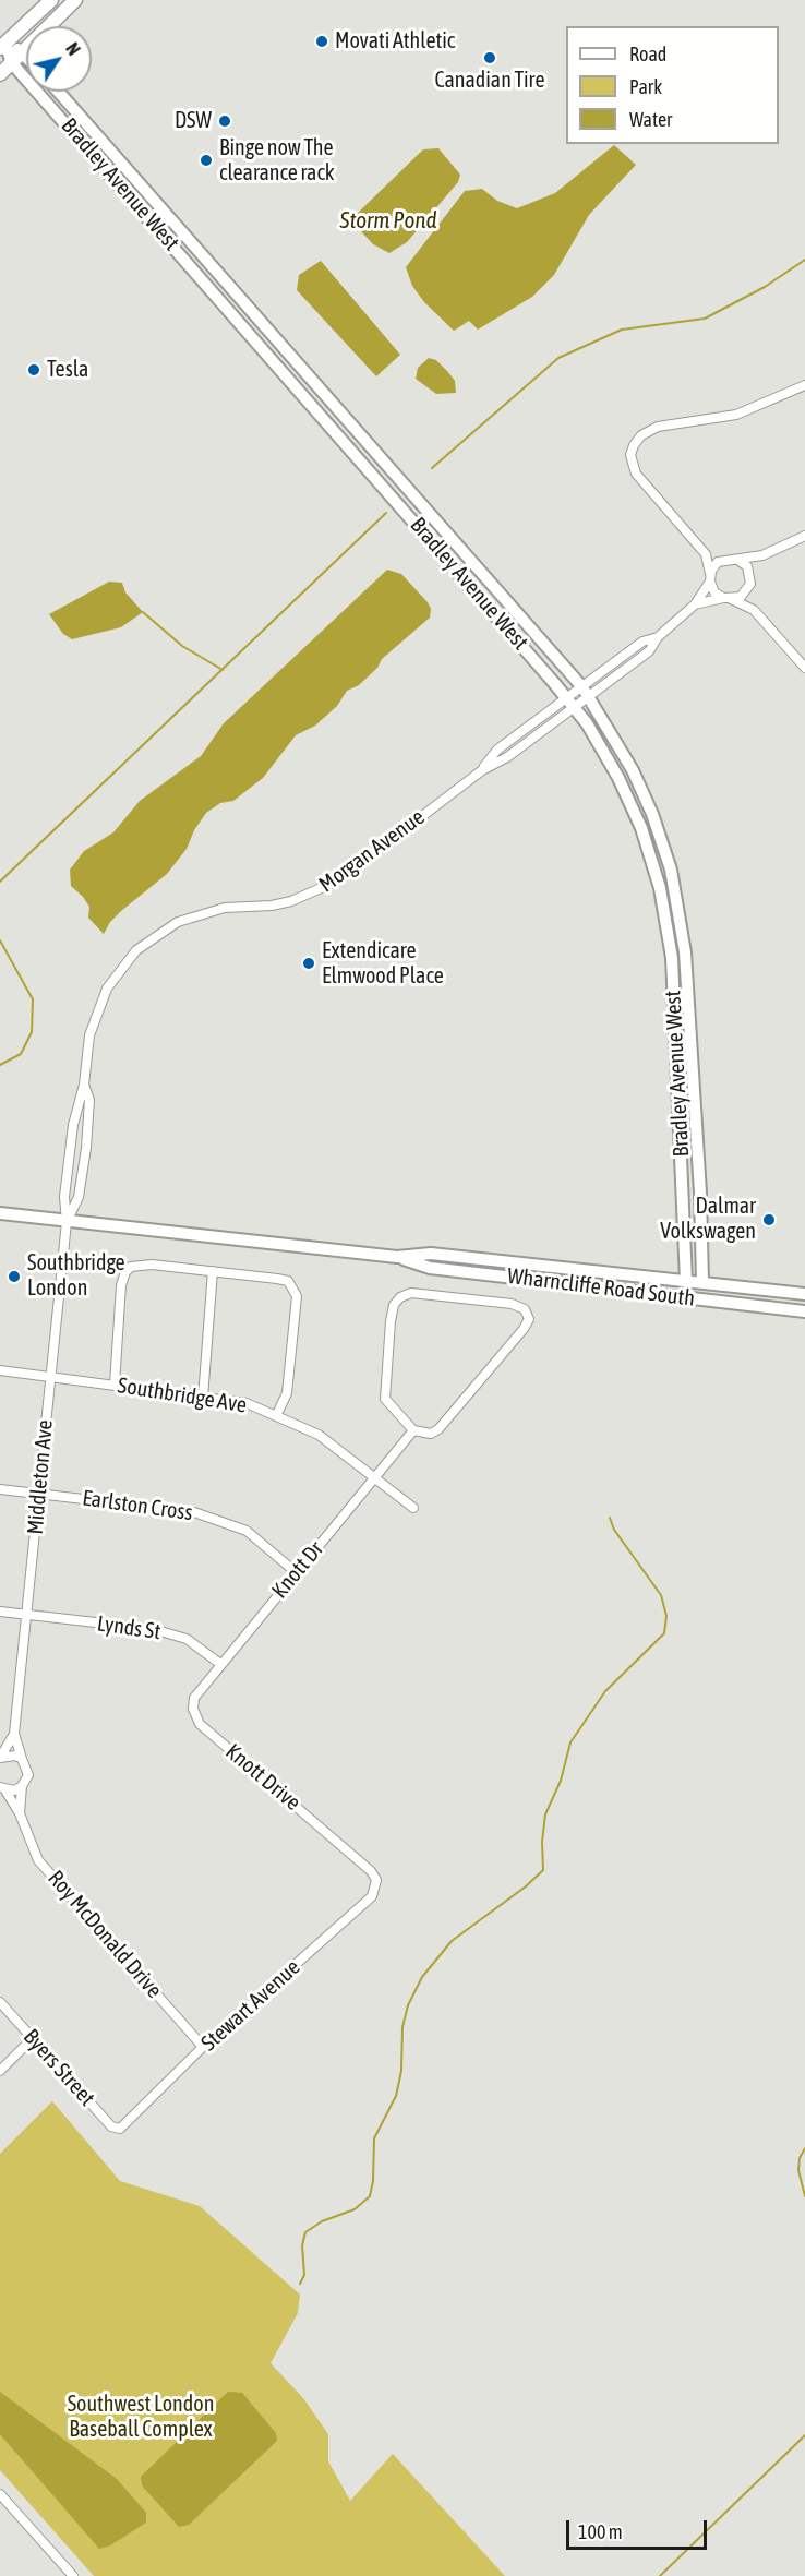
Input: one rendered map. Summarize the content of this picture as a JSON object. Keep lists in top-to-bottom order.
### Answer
{
  "streets": {
    "main road": ["Bradley Avenue West", "Wharncliffe Road South"],
    "street": [
      "Morgan Avenue",
      "Southbridge Ave",
      "Middleton Ave",
      "Earlston Cross",
      "Knott Dr",
      "Lynds St",
      "Knott Drive",
      "Roy McDonald Drive",
      "Stewart Avenue",
      "Byers Street"
    ]
  },
  "crossings": [
    ["Bradley Avenue West", "Morgan Avenue"],
    ["Bradley Avenue West", "Wharncliffe Road South"],
    ["Morgan Avenue", "Wharncliffe Road South"],
    ["Morgan Avenue", "Middleton Ave"],
    ["Wharncliffe Road South", "Middleton Ave"],
    ["Southbridge Ave", "Middleton Ave"],
    ["Southbridge Ave", "Knott Dr"],
    ["Middleton Ave", "Earlston Cross"],
    ["Middleton Ave", "Lynds St"],
    ["Earlston Cross", "Knott Dr"],
    ["Knott Dr", "Lynds St"],
    ["Knott Dr", "Knott Drive"],
    ["Lynds St", "Knott Drive"],
    ["Knott Drive", "Stewart Avenue"],
    ["Roy McDonald Drive", "Stewart Avenue"],
    ["Stewart Avenue", "Byers Street"]
  ],
  "water": ["Storm Pond"],
  "parks": ["Southwest London Baseball Complex"],
  "places": [
    "Movati Athletic",
    "Canadian Tire",
    "DSW",
    "Binge now The clearance rack",
    "Tesla",
    "Extendicare Elmwood Place",
    "Dalmar Volkswagen",
    "Southbridge London"
  ],
  "legend": ["Road", "Park", "Water"],
  "scale_bar": "100 m",
  "north": "top right"
}
